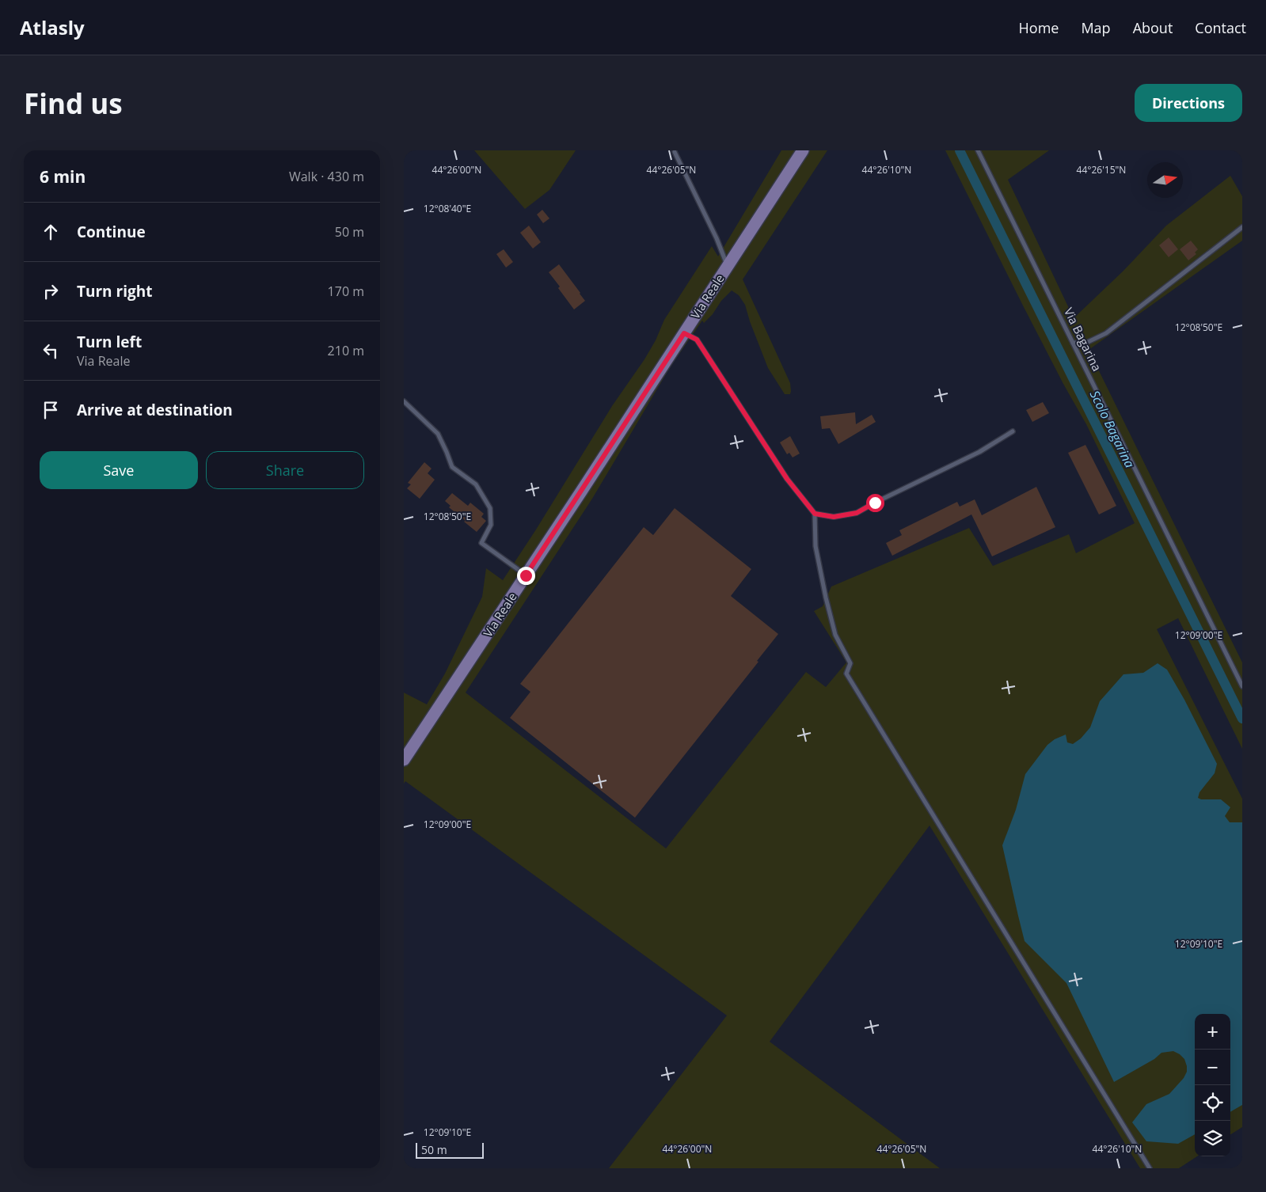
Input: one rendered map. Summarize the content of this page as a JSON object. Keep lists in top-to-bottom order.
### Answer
{
  "streets": {
    "main road": ["Via Reale"],
    "lane": ["Via Bagarina"]
  },
  "water": ["Scolo Bagarina"],
  "scale_bar": "50 m",
  "north": "right",
  "page": {
    "header": "Atlasly",
    "nav": [
      "Home",
      "Map",
      "About",
      "Contact"
    ],
    "buttons": [
      "Directions",
      ["Save", "Share"]
    ],
    "title": "Find us",
    "heading": ["6 min", "Walk · 430 m"],
    "list": [
      ["Continue", "50 m"],
      ["Turn right", "170 m"],
      ["Turn left", "Via Reale", "210 m"],
      "Arrive at destination"
    ],
    "map_buttons": ["+", "−"],
    "scale": "50 m"
  },
  "coordinates": [
    "44°26'00\"N",
    "44°26'05\"N",
    "44°26'10\"N",
    "44°26'15\"N",
    "12°08'40\"E",
    "12°08'50\"E",
    "12°09'00\"E",
    "12°09'10\"E"
  ]
}
